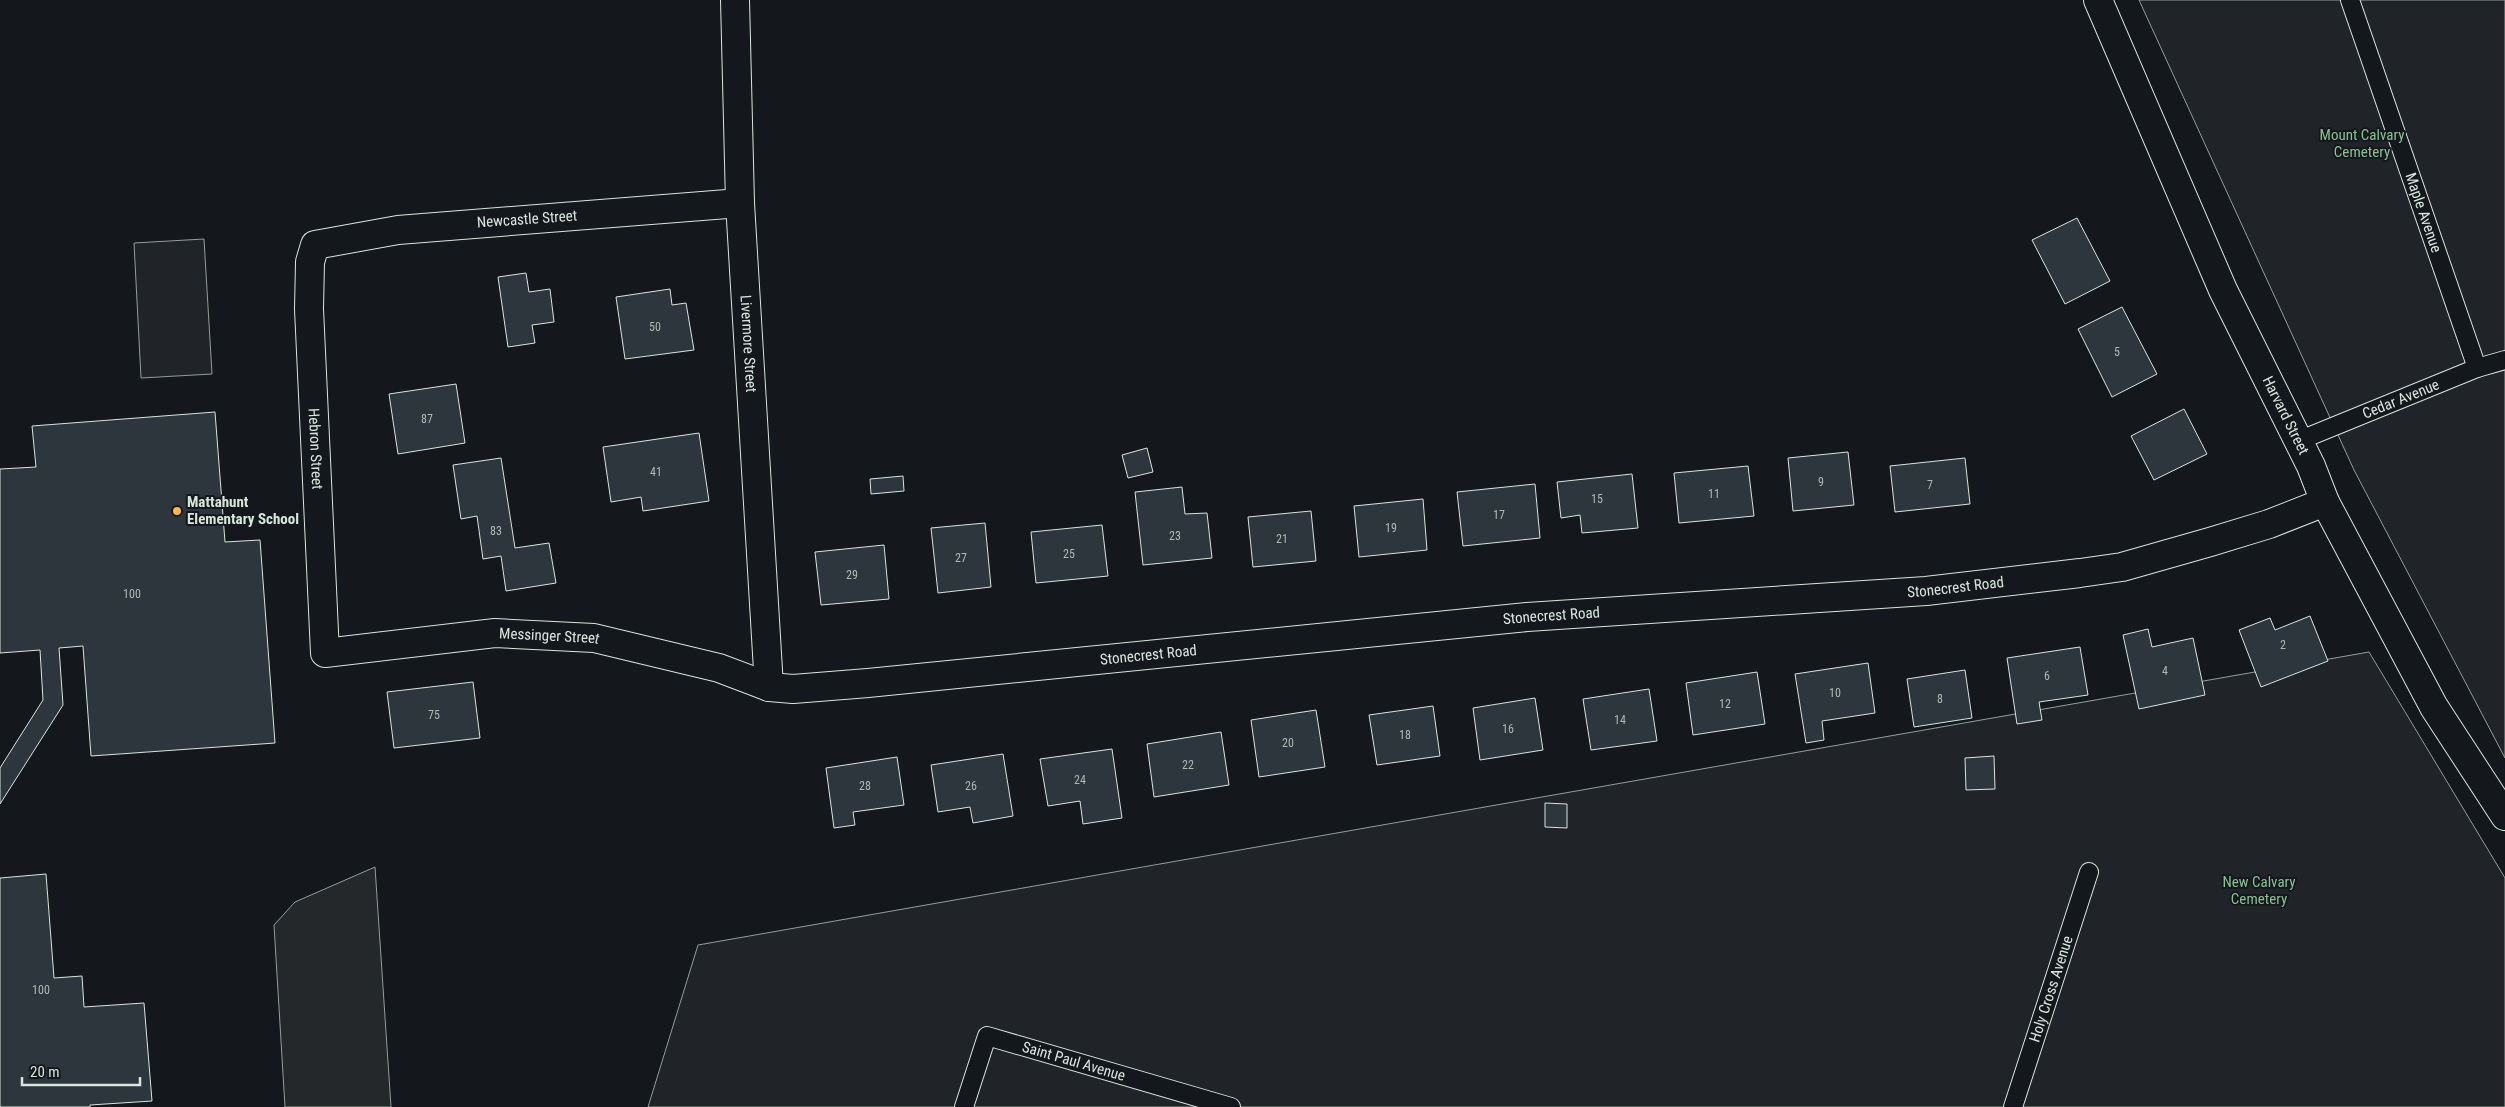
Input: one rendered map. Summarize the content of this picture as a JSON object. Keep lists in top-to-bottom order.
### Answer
{
  "streets": {
    "street": [
      "Newcastle Street",
      "Livermore Street",
      "Harvard Street",
      "Hebron Street",
      "Stonecrest Road",
      "Messinger Street"
    ],
    "lane": [
      "Maple Avenue",
      "Cedar Avenue",
      "Holy Cross Avenue",
      "Saint Paul Avenue"
    ]
  },
  "crossings": [
    ["Maple Avenue", "Cedar Avenue"],
    ["Newcastle Street", "Livermore Street"],
    ["Newcastle Street", "Hebron Street"],
    ["Livermore Street", "Stonecrest Road"],
    ["Livermore Street", "Messinger Street"],
    ["Cedar Avenue", "Harvard Street"],
    ["Harvard Street", "Stonecrest Road"],
    ["Hebron Street", "Messinger Street"],
    ["Stonecrest Road", "Messinger Street"]
  ],
  "parks": ["Mount Calvary Cemetery", "New Calvary Cemetery"],
  "places": ["Mattahunt Elementary School"],
  "house_numbers": [
    "50",
    "5",
    "87",
    "41",
    "9",
    "7",
    "11",
    "15",
    "17",
    "19",
    "83",
    "23",
    "21",
    "25",
    "27",
    "29",
    "100",
    "2",
    "4",
    "6",
    "10",
    "8",
    "12",
    "75",
    "14",
    "16",
    "18",
    "20",
    "22",
    "24",
    "28",
    "26",
    "100"
  ],
  "scale_bar": "20 m"
}
